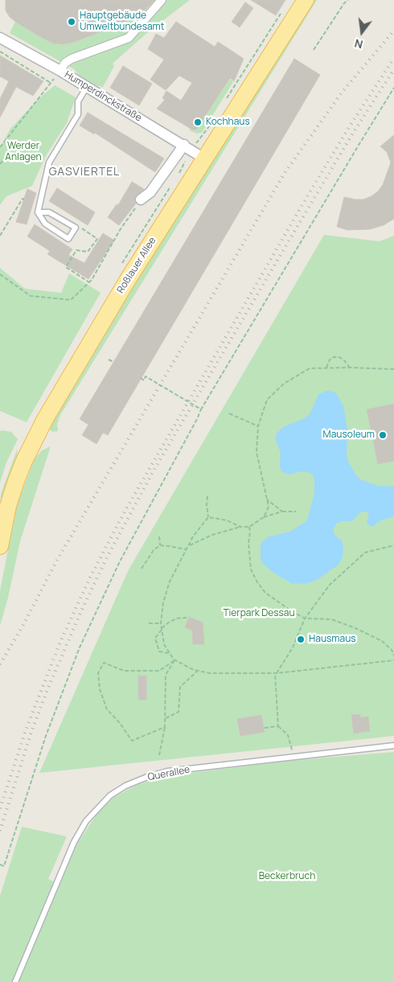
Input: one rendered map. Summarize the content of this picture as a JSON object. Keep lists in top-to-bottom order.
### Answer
{
  "streets": {
    "main road": ["Roßlauer Allee"],
    "street": ["Humperdinckstraße"],
    "lane": ["Querallee"]
  },
  "crossings": [
    ["Humperdinckstraße", "Roßlauer Allee"]
  ],
  "districts": ["GASVIERTEL"],
  "parks": ["Werder Anlagen", "Tierpark Dessau", "Beckerbruch"],
  "places": [
    "Hauptgebäude Umweltbundesamt",
    "Kochhaus",
    "Mausoleum",
    "Hausmaus"
  ],
  "north": "bottom"
}
